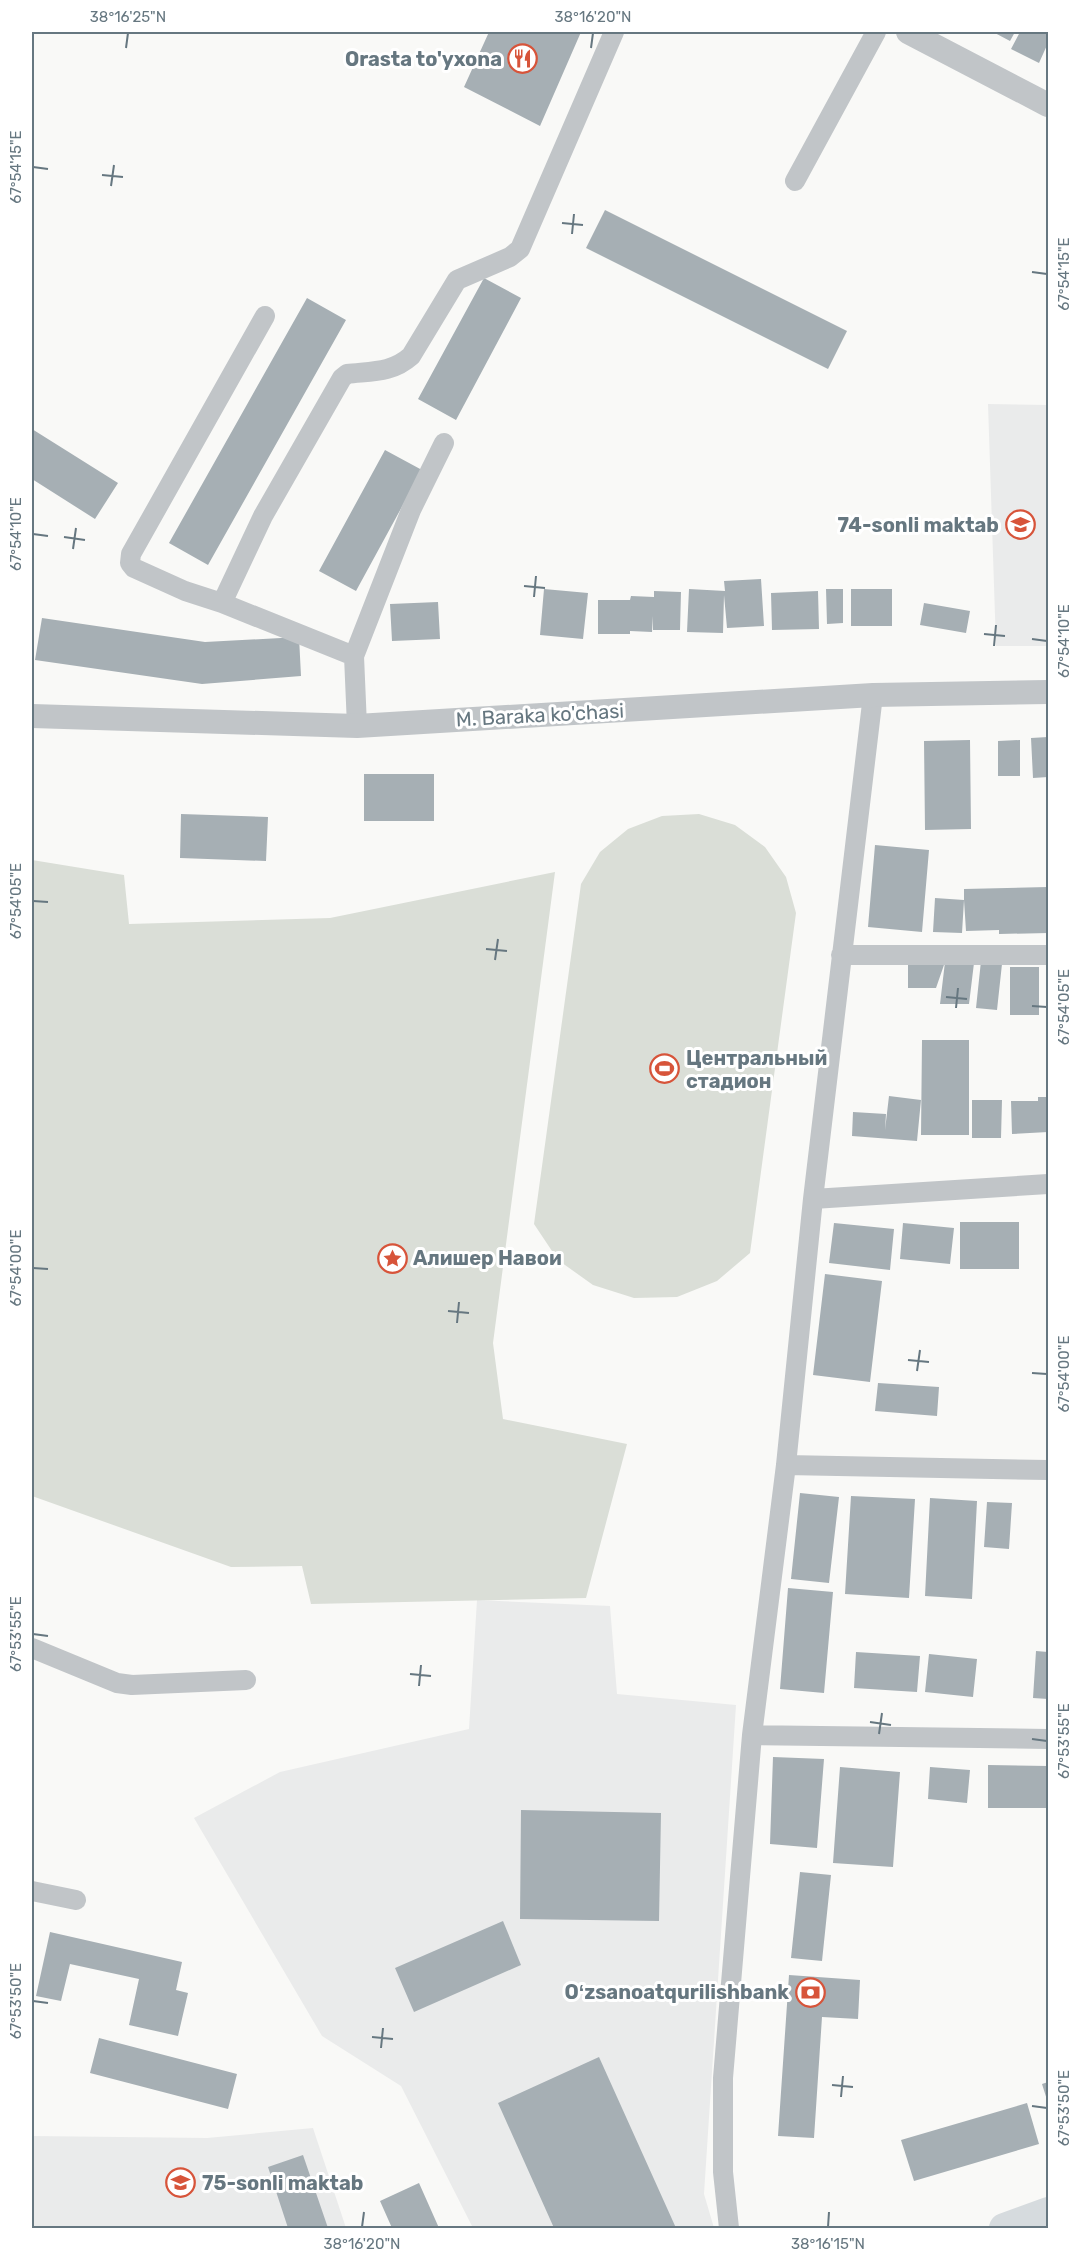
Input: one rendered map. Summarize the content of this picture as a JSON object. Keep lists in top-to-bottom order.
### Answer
{
  "streets": {
    "street": ["M. Baraka ko'chasi"]
  },
  "places": {
    "restaurant": ["Orasta to'yxona"],
    "school or university": ["74-sonli maktab", "75-sonli maktab"],
    "sports": ["Центральный стадион"],
    "place": ["Алишер Навои"],
    "bank": ["Oʻzsanoatqurilishbank"]
  },
  "coordinates": [
    "38°16'25\"N",
    "38°16'20\"N",
    "67°54'15\"E",
    "67°54'10\"E",
    "67°54'05\"E",
    "67°54'00\"E",
    "67°53'55\"E",
    "67°53'50\"E",
    "38°16'15\"N"
  ]
}
